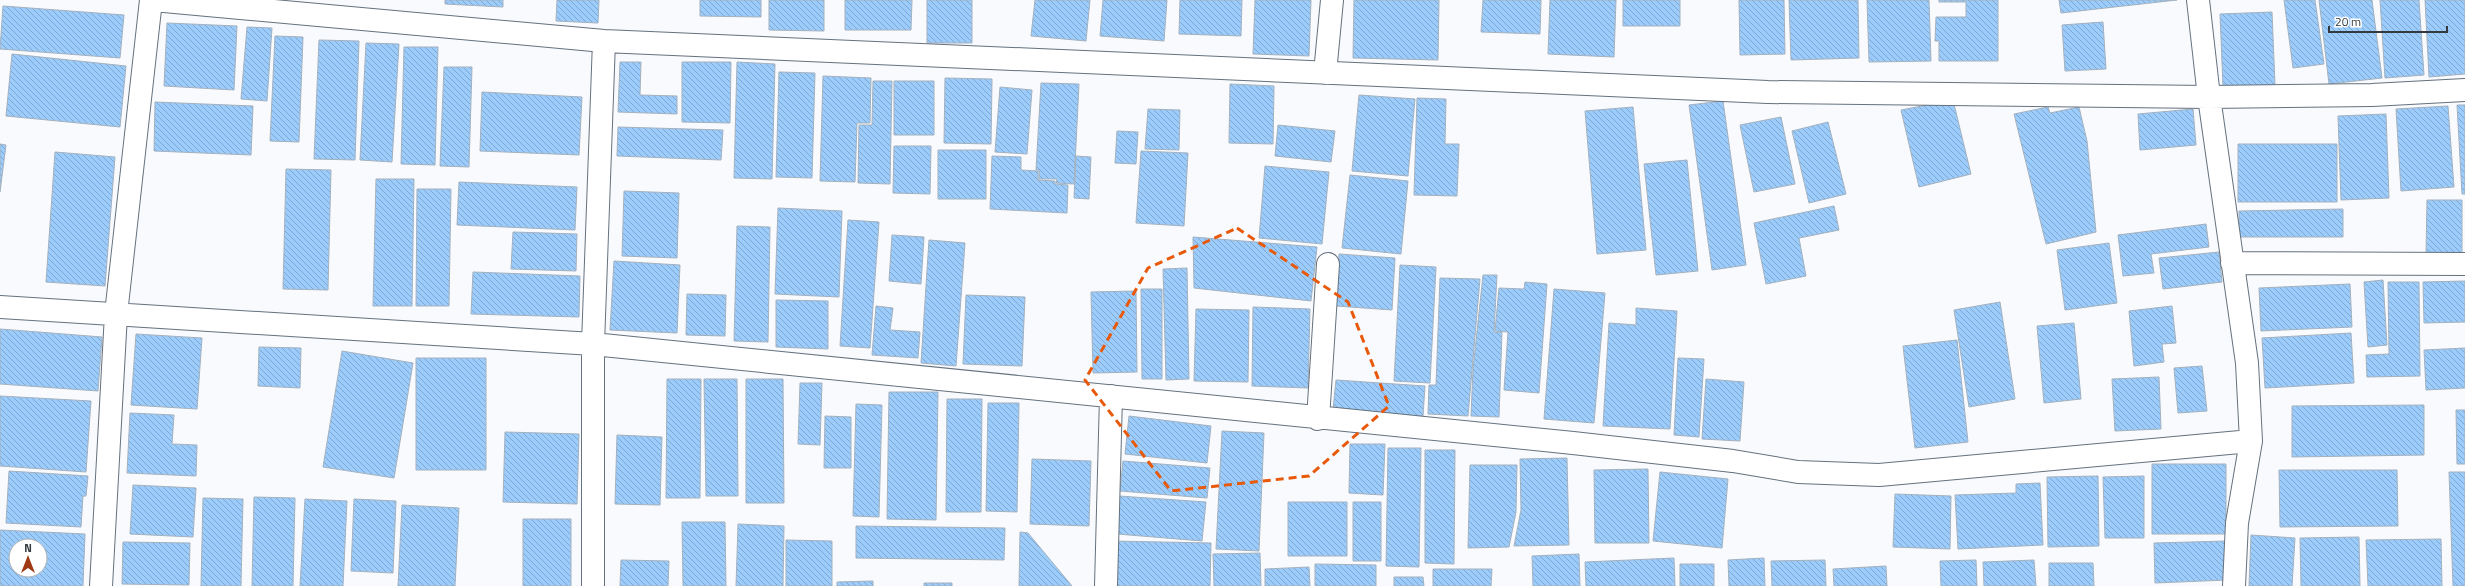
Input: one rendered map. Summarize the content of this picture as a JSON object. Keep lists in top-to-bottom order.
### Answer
{
  "scale_bar": "20 m",
  "north": "top"
}
